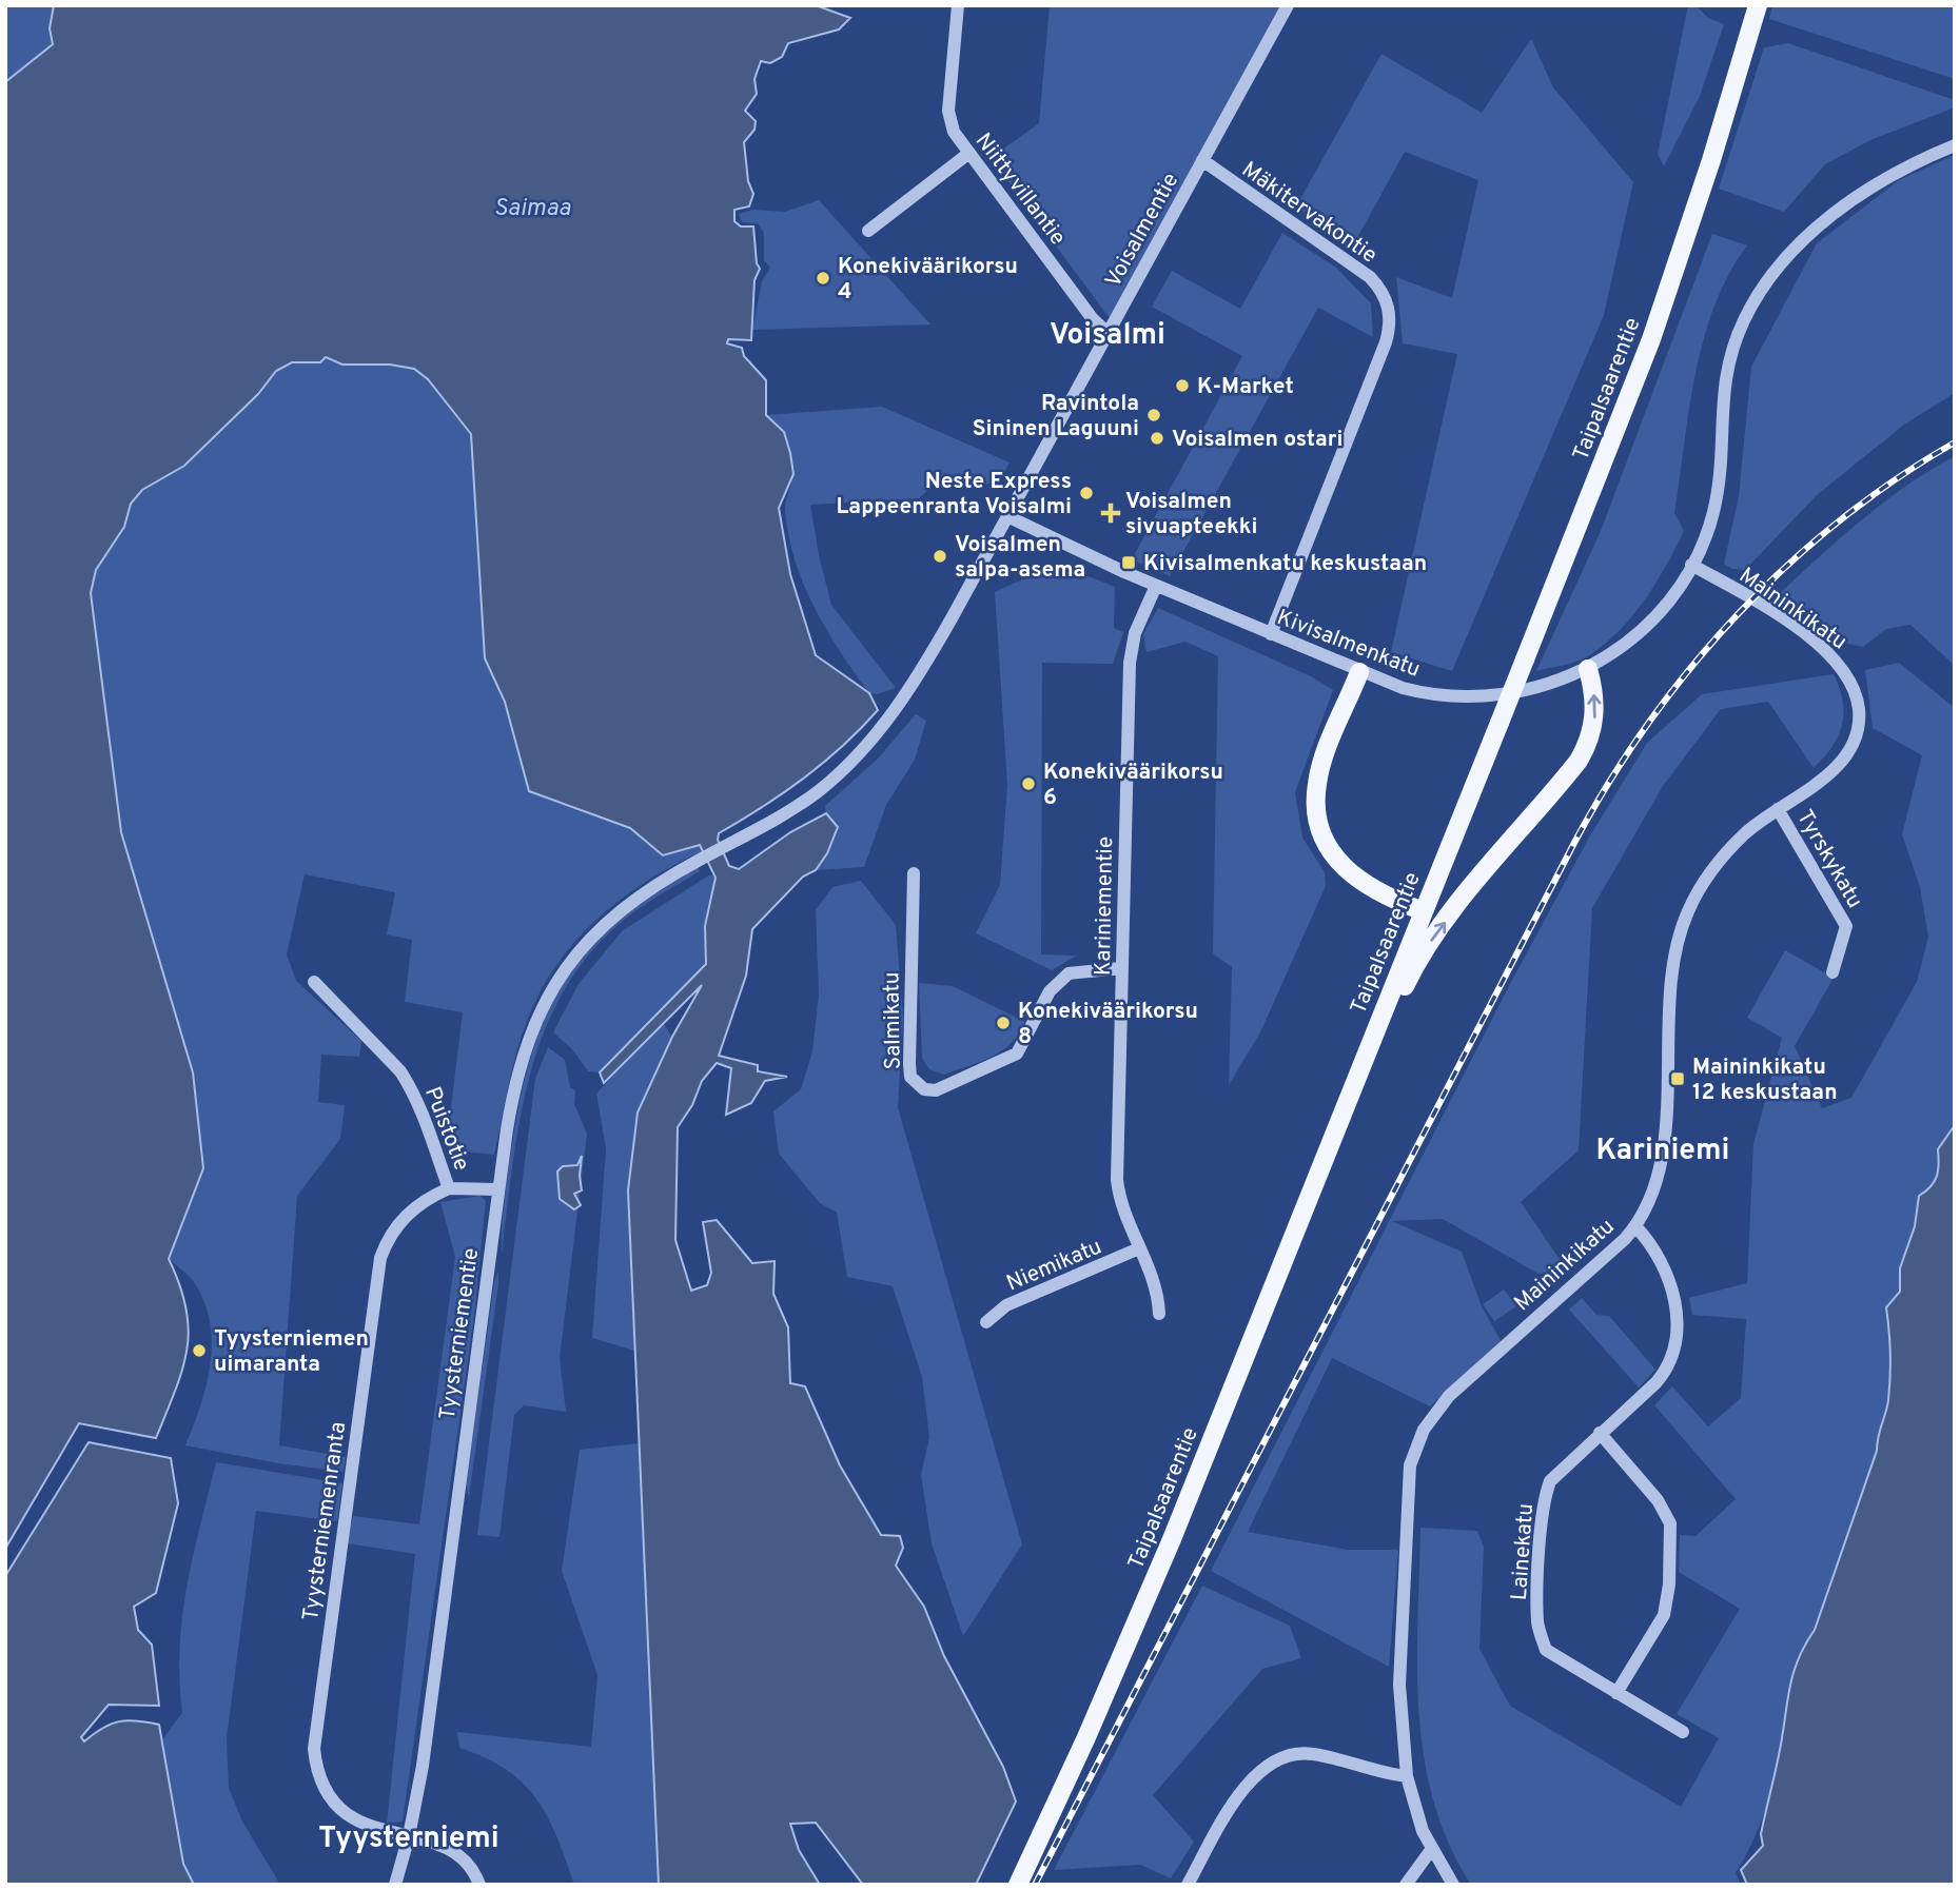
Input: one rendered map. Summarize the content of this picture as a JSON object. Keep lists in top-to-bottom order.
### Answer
{
  "streets": {
    "main road": ["Taipalsaarentie"],
    "street": [
      "Niittyvillantie",
      "Mäkitervakontie",
      "Voisalmentie",
      "Maininkikatu",
      "Kivisalmenkatu",
      "Tyrskykatu",
      "Kariniementie",
      "Salmikatu",
      "Puistotie",
      "Niemikatu",
      "Tyysterniementie",
      "Tyysterniemenranta",
      "Lainekatu"
    ]
  },
  "crossings": [
    ["Niittyvillantie", "Voisalmentie"],
    ["Mäkitervakontie", "Voisalmentie"],
    ["Mäkitervakontie", "Kivisalmenkatu"],
    ["Voisalmentie", "Kivisalmenkatu"],
    ["Voisalmentie", "Tyysterniementie"],
    ["Maininkikatu", "Kivisalmenkatu"],
    ["Maininkikatu", "Tyrskykatu"],
    ["Maininkikatu", "Lainekatu"],
    ["Kivisalmenkatu", "Kariniementie"],
    ["Kariniementie", "Salmikatu"],
    ["Kariniementie", "Niemikatu"],
    ["Puistotie", "Tyysterniementie"],
    ["Puistotie", "Tyysterniemenranta"],
    ["Tyysterniementie", "Tyysterniemenranta"]
  ],
  "districts": ["Voisalmi", "Kariniemi", "Tyysterniemi"],
  "water": ["Saimaa"],
  "places": {
    "other": [
      "Konekiväärikorsu 4",
      "K-Market",
      "Ravintola Sininen Laguuni",
      "Voisalmen ostari",
      "Neste Express Lappeenranta Voisalmi",
      "Voisalmen salpa-asema",
      "Konekiväärikorsu 6",
      "Konekiväärikorsu 8",
      "Tyysterniemen uimaranta"
    ],
    "health": ["Voisalmen sivuapteekki"],
    "transit": ["Kivisalmenkatu keskustaan", "Maininkikatu 12 keskustaan"]
  }
}
